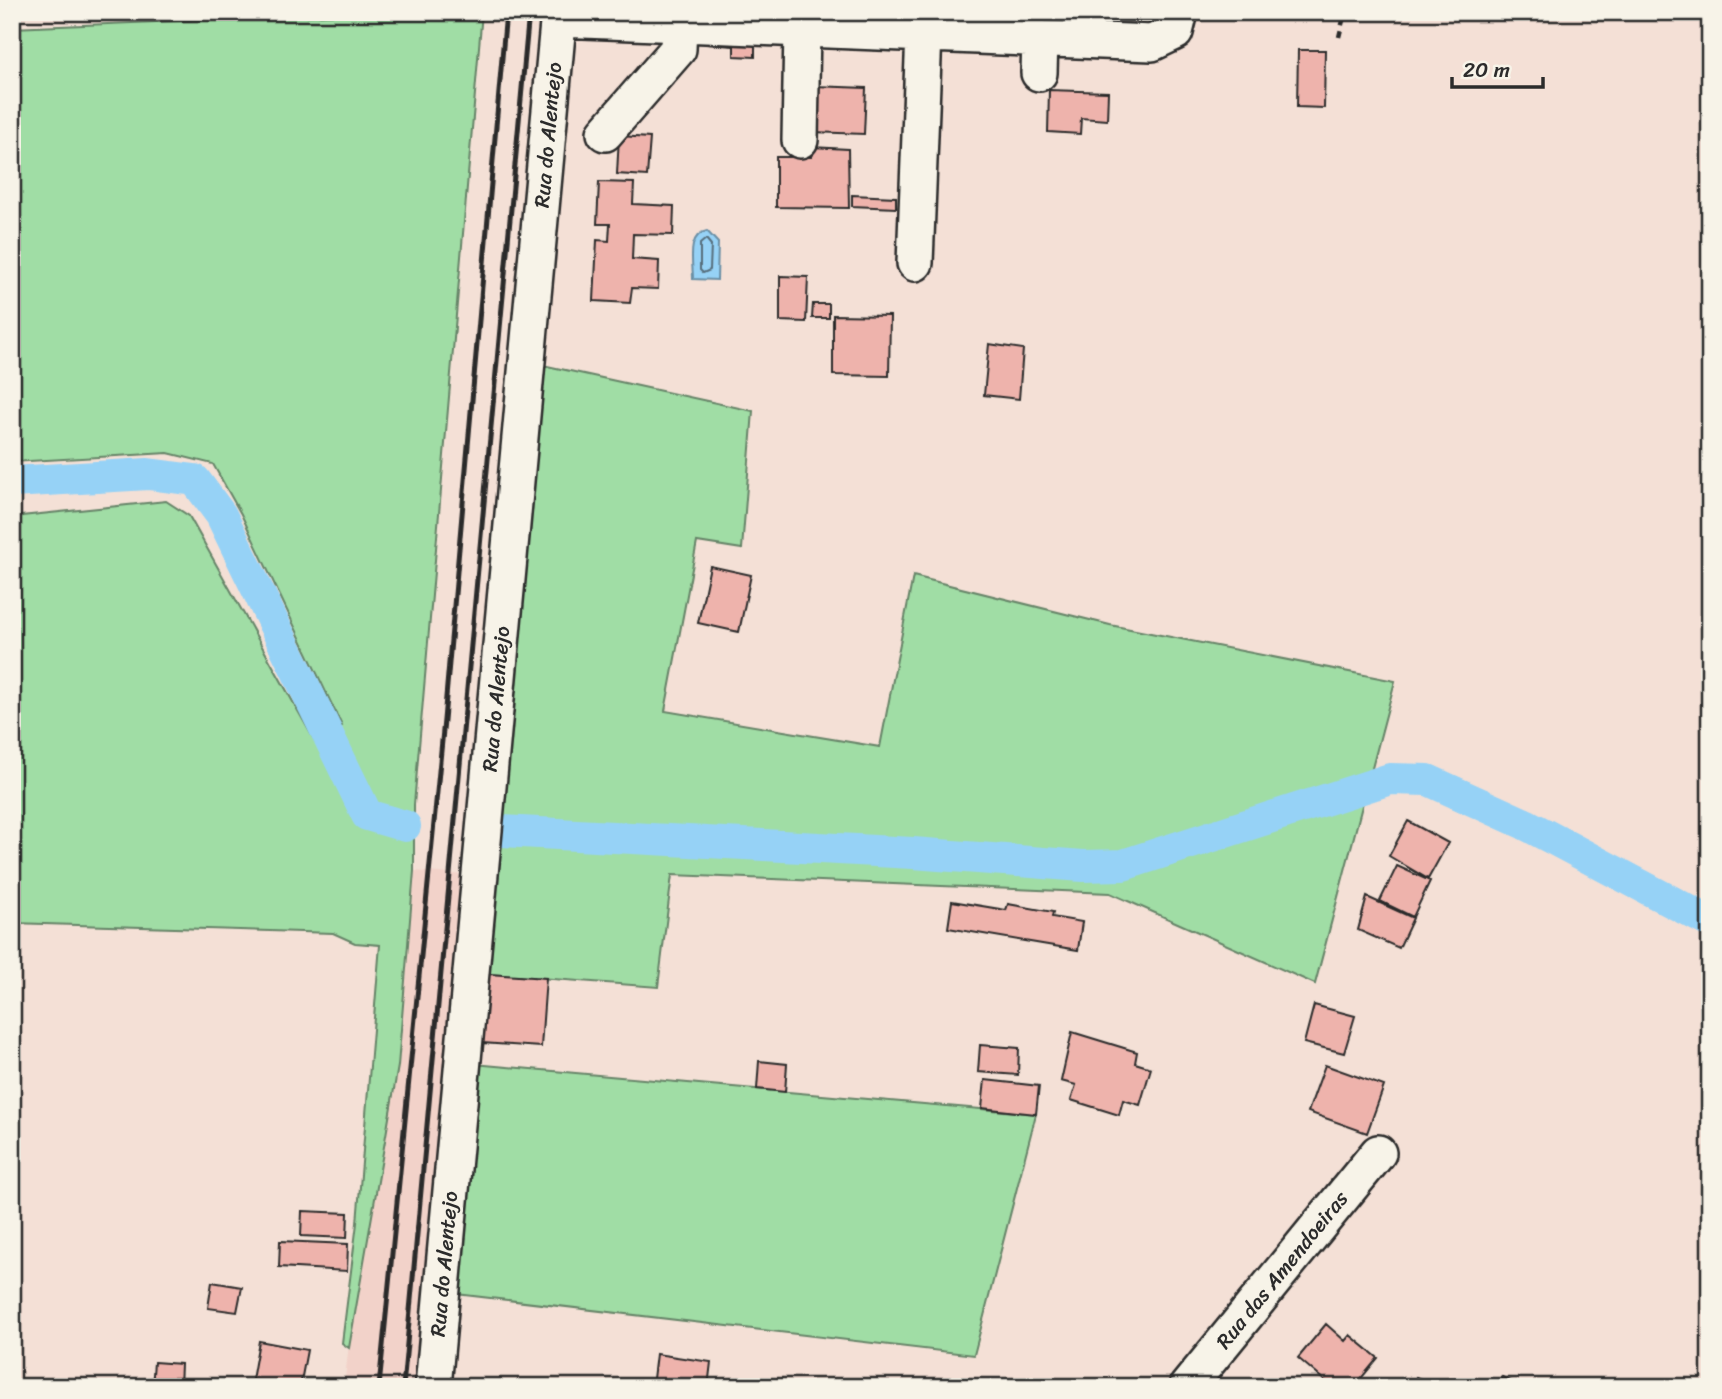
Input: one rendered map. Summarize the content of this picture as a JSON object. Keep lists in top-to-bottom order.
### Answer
{
  "streets": {
    "street": ["Rua do Alentejo", "Rua das Amendoeiras"]
  },
  "scale_bar": "20 m"
}
